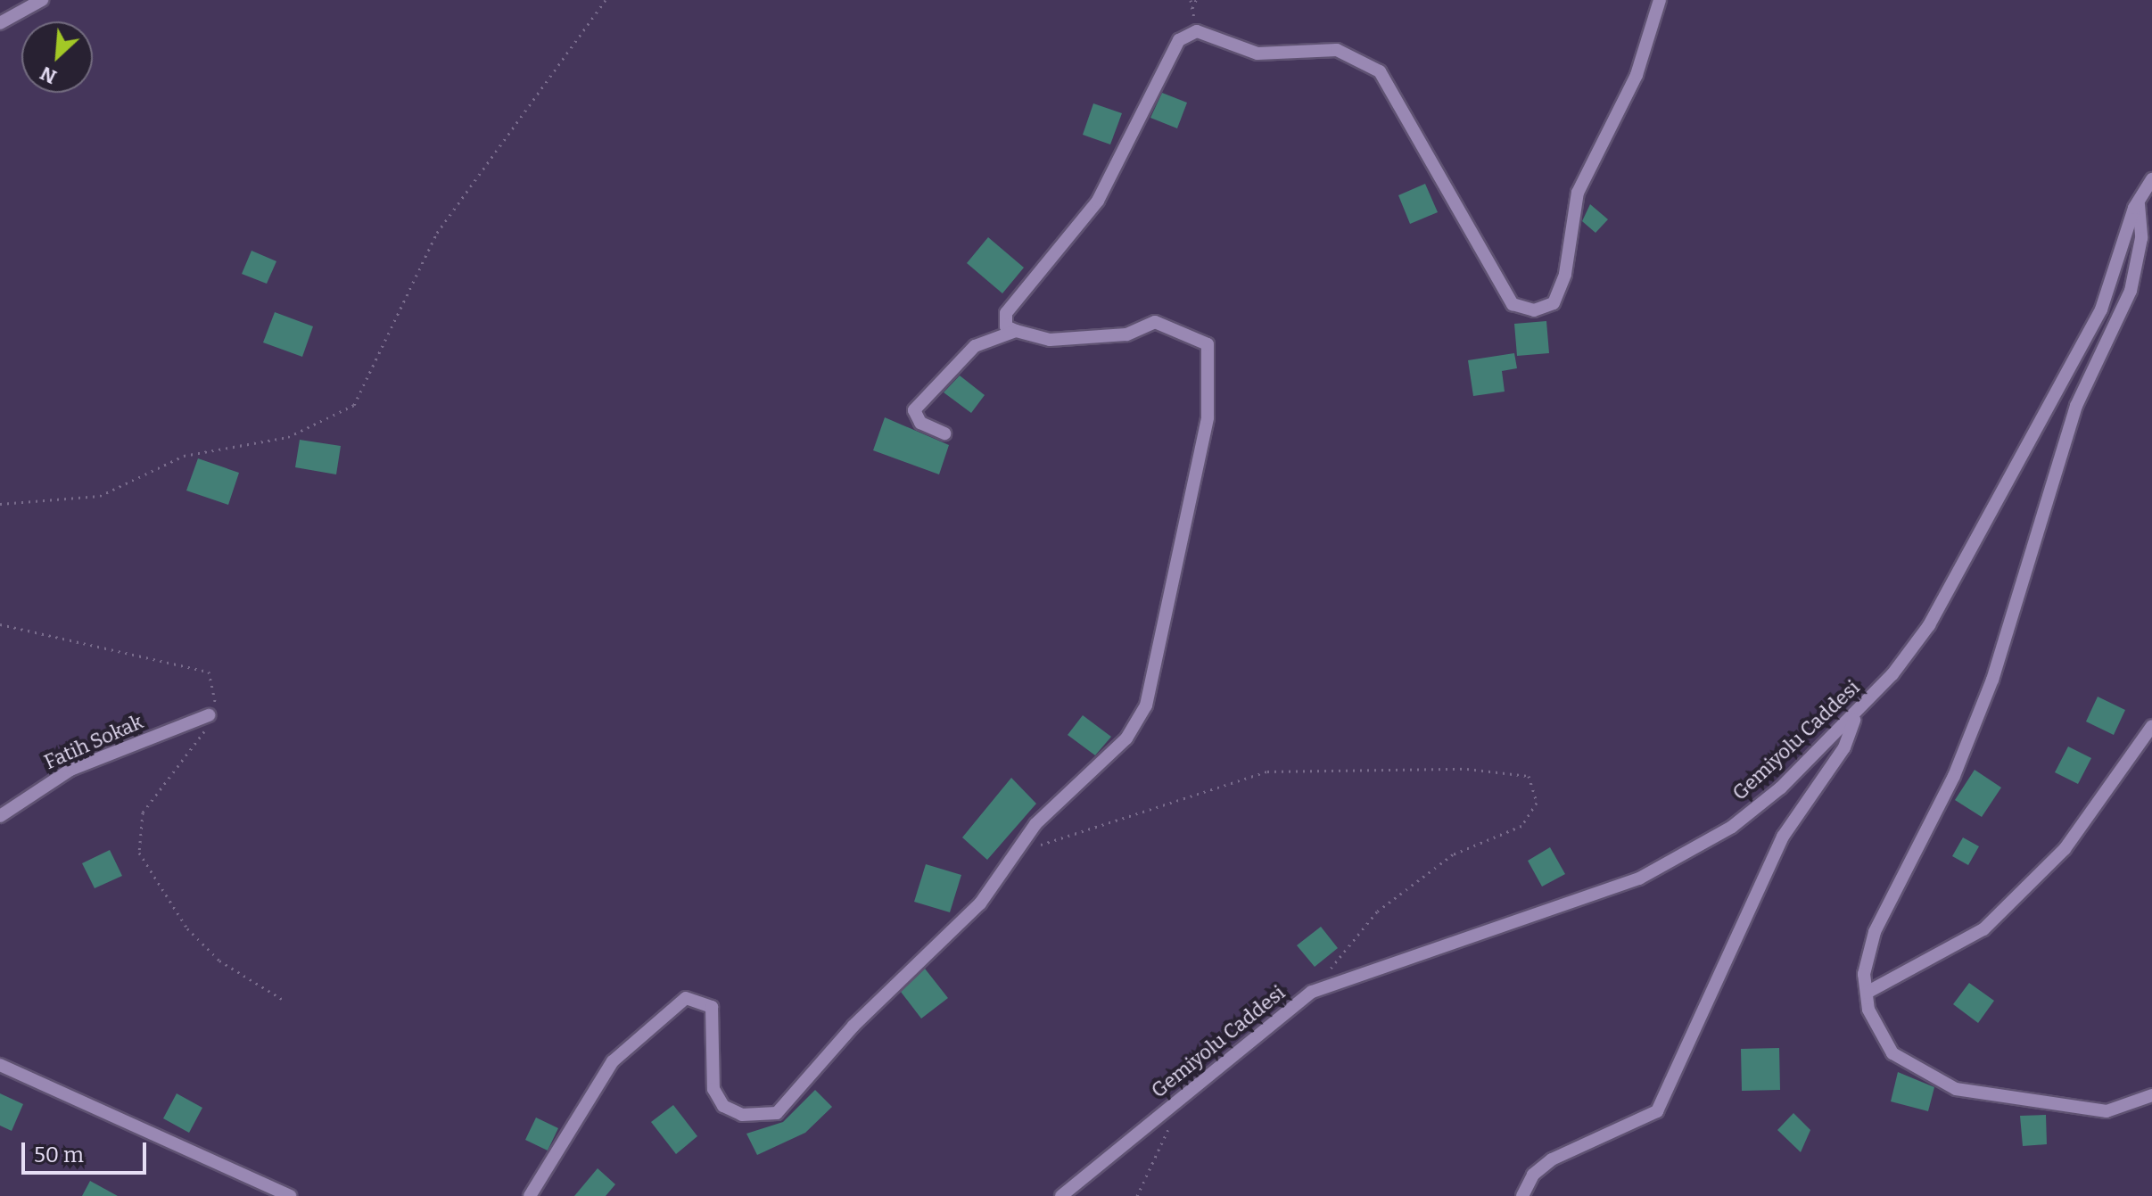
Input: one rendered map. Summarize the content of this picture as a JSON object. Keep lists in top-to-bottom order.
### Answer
{
  "streets": {
    "street": ["Gemiyolu Caddesi", "Fatih Sokak"]
  },
  "scale_bar": "50 m",
  "north": "bottom left"
}
